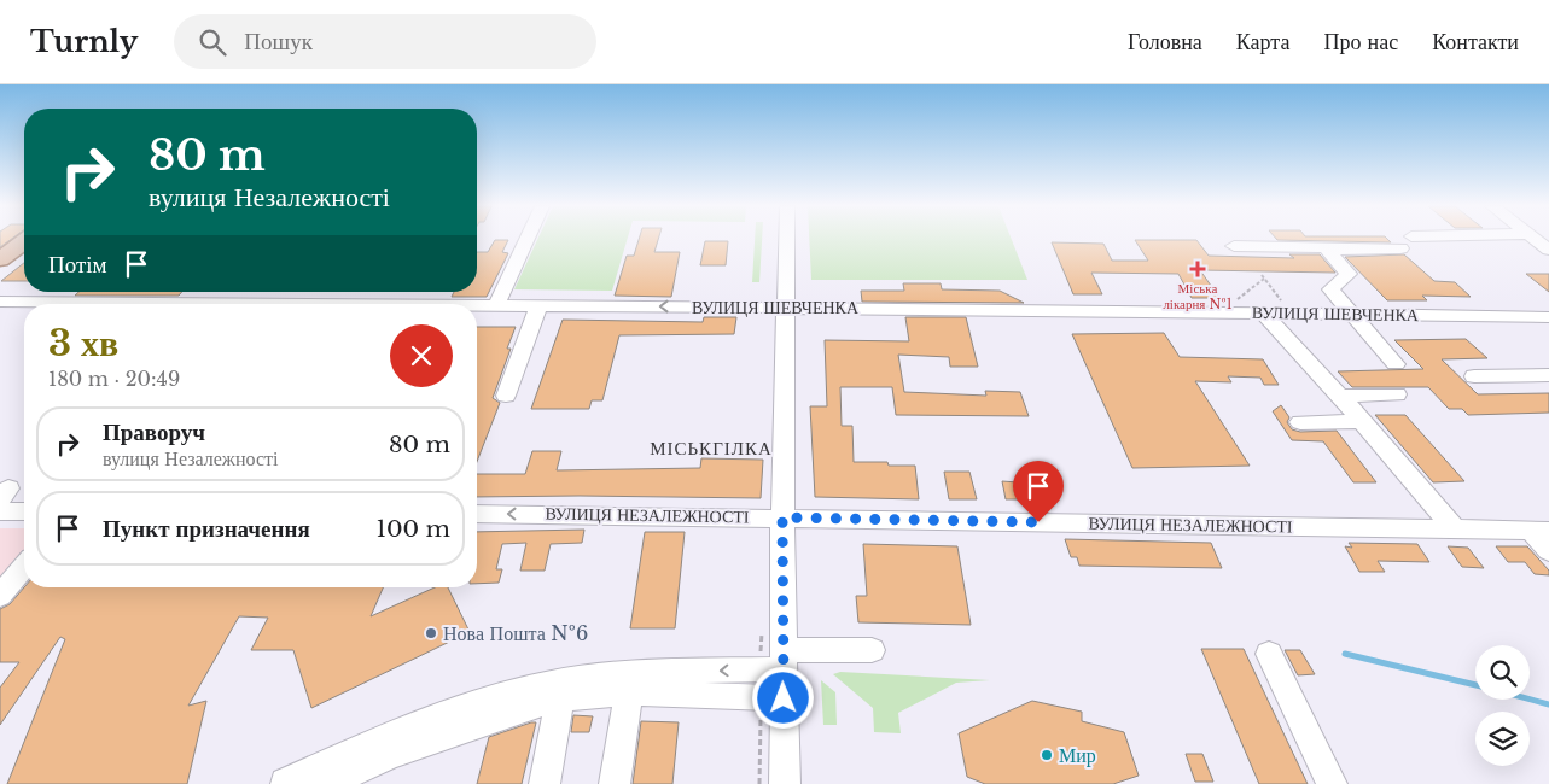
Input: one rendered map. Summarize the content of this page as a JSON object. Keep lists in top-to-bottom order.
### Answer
{
  "streets": {
    "street": ["ВУЛИЦЯ ШЕВЧЕНКА", "ВУЛИЦЯ НЕЗАЛЕЖНОСТІ"]
  },
  "districts": ["МІСЬКГІЛКА"],
  "places": {
    "health": ["Міська лікарня №1"],
    "other": ["Нова Пошта №6", "Мир"]
  },
  "page": {
    "header": "Turnly",
    "search": "Пошук",
    "nav": [
      "Головна",
      "Карта",
      "Про нас",
      "Контакти"
    ],
    "turn": ["80 m", "вулиця Незалежності"],
    "then": "Потім",
    "heading": ["3 хв", "180 m · 20:49"],
    "list": [
      {
        "name": "Праворуч",
        "note": "вулиця Незалежності",
        "value": "80 m"
      },
      {
        "name": "Пункт призначення",
        "value": "100 m"
      }
    ]
  }
}
